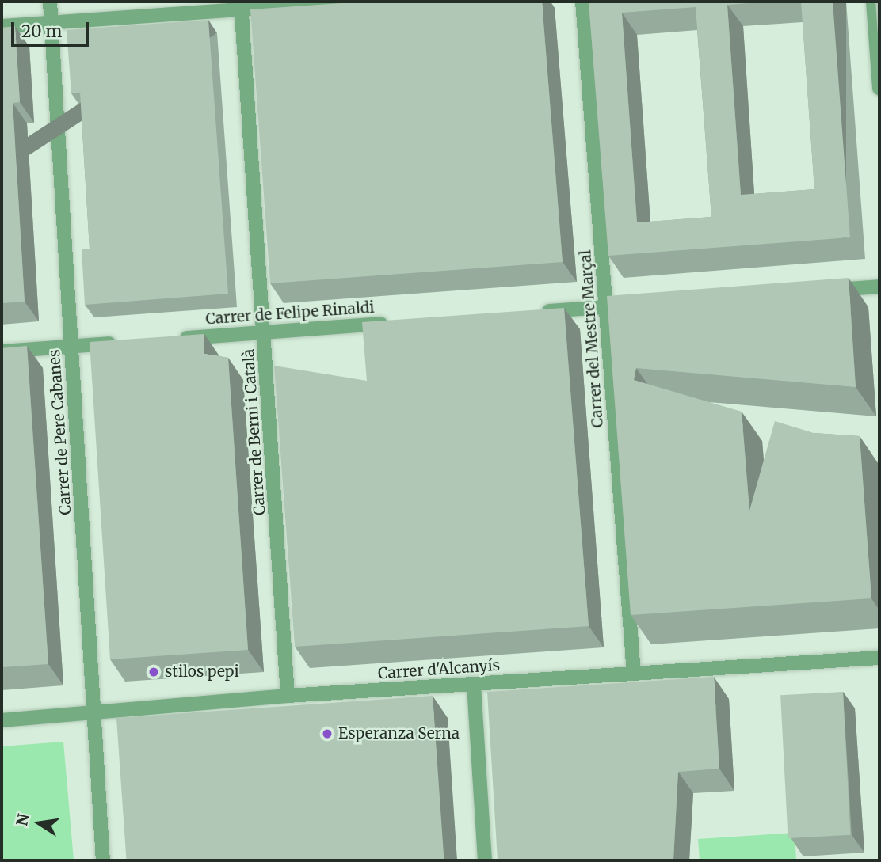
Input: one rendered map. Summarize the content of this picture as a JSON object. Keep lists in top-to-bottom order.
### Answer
{
  "streets": {
    "street": [
      "Carrer de Felipe Rinaldi",
      "Carrer del Mestre Marçal",
      "Carrer de Pere Cabanes",
      "Carrer de Berni i Català",
      "Carrer d'Alcanyís"
    ]
  },
  "crossings": [
    ["Carrer de Felipe Rinaldi", "Carrer de Berni i Català"],
    ["Carrer del Mestre Marçal", "Carrer d'Alcanyís"],
    ["Carrer de Pere Cabanes", "Carrer d'Alcanyís"],
    ["Carrer de Berni i Català", "Carrer d'Alcanyís"]
  ],
  "places": ["stilos pepi", "Esperanza Serna"],
  "scale_bar": "20 m",
  "north": "left"
}
